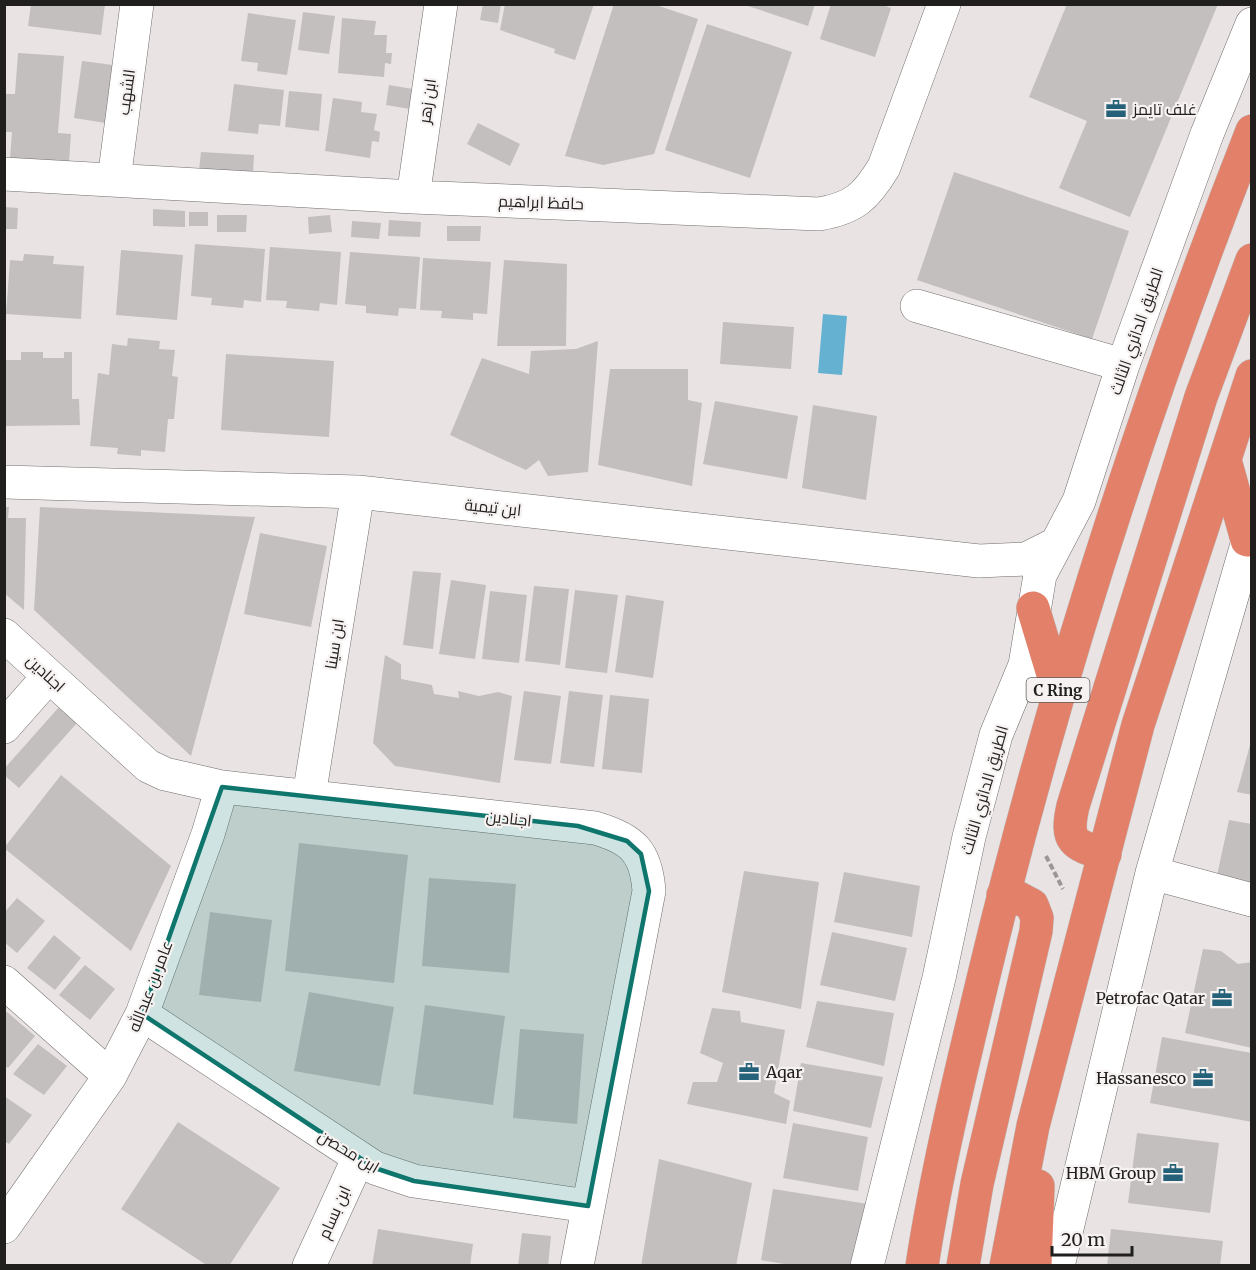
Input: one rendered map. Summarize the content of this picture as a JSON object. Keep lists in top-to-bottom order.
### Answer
{
  "streets": {
    "highway": ["C Ring"],
    "street": [
      "الشهب",
      "ابن زهر",
      "حافظ ابراهيم",
      "الطريق الدائري الثالث",
      "ابن تيمية",
      "ابن سينا",
      "اجنادين",
      "عامر بن عبدالله",
      "ابن محصن",
      "ابن بسام"
    ]
  },
  "crossings": [
    ["الشهب", "حافظ ابراهيم"],
    ["ابن زهر", "حافظ ابراهيم"],
    ["الطريق الدائري الثالث", "ابن تيمية"],
    ["ابن تيمية", "ابن سينا"],
    ["ابن سينا", "اجنادين"],
    ["اجنادين", "عامر بن عبدالله"],
    ["اجنادين", "ابن محصن"],
    ["عامر بن عبدالله", "ابن محصن"],
    ["ابن محصن", "ابن بسام"]
  ],
  "places": {
    "office": [
      "غلف تايمز",
      "Petrofac Qatar",
      "Aqar",
      "Hassanesco",
      "HBM Group"
    ]
  },
  "scale_bar": "20 m"
}
